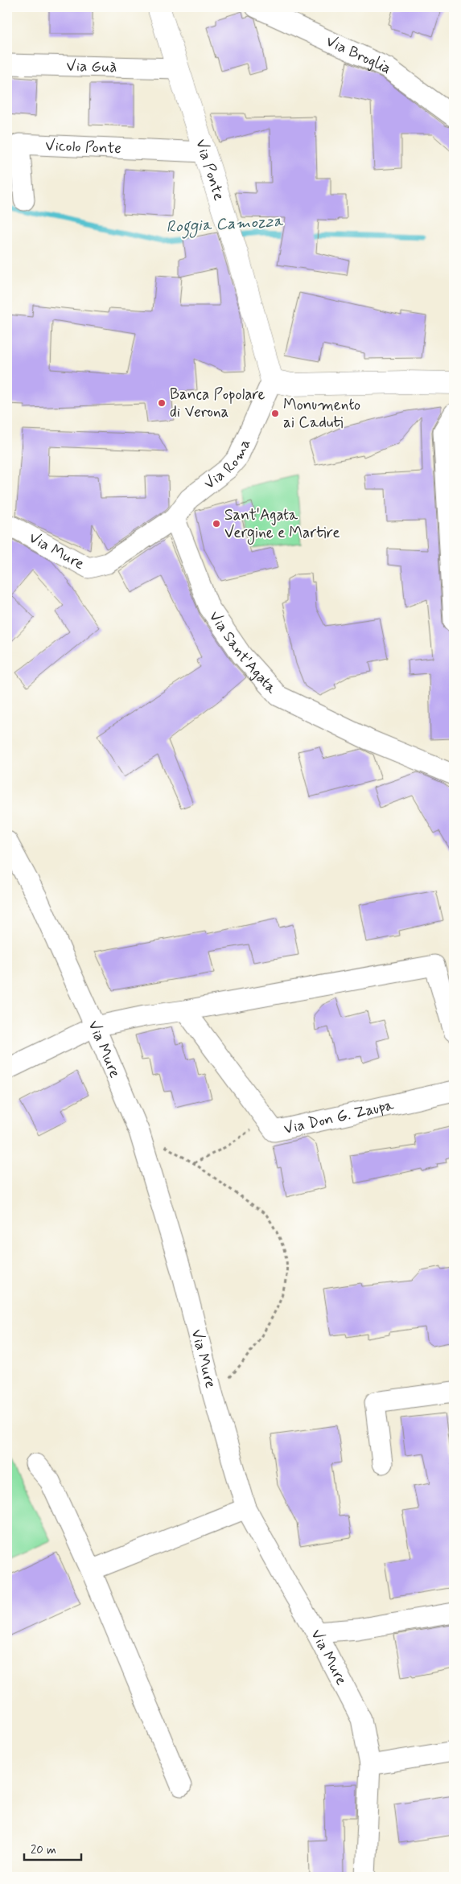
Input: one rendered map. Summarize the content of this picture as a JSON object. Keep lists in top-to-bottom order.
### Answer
{
  "streets": {
    "street": [
      "Via Broglia",
      "Via Guà",
      "Vicolo Ponte",
      "Via Ponte",
      "Via Roma",
      "Via Mure",
      "Via Sant'Agata",
      "Via Don G. Zaupa"
    ]
  },
  "crossings": [
    ["Via Guà", "Via Ponte"],
    ["Vicolo Ponte", "Via Ponte"],
    ["Via Ponte", "Via Roma"],
    ["Via Roma", "Via Mure"],
    ["Via Roma", "Via Sant'Agata"]
  ],
  "water": ["Roggia Camozza"],
  "places": ["Banca Popolare di Verona", "Monumento ai Caduti", "Sant'Agata Vergine e Martire"],
  "scale_bar": "20 m"
}
